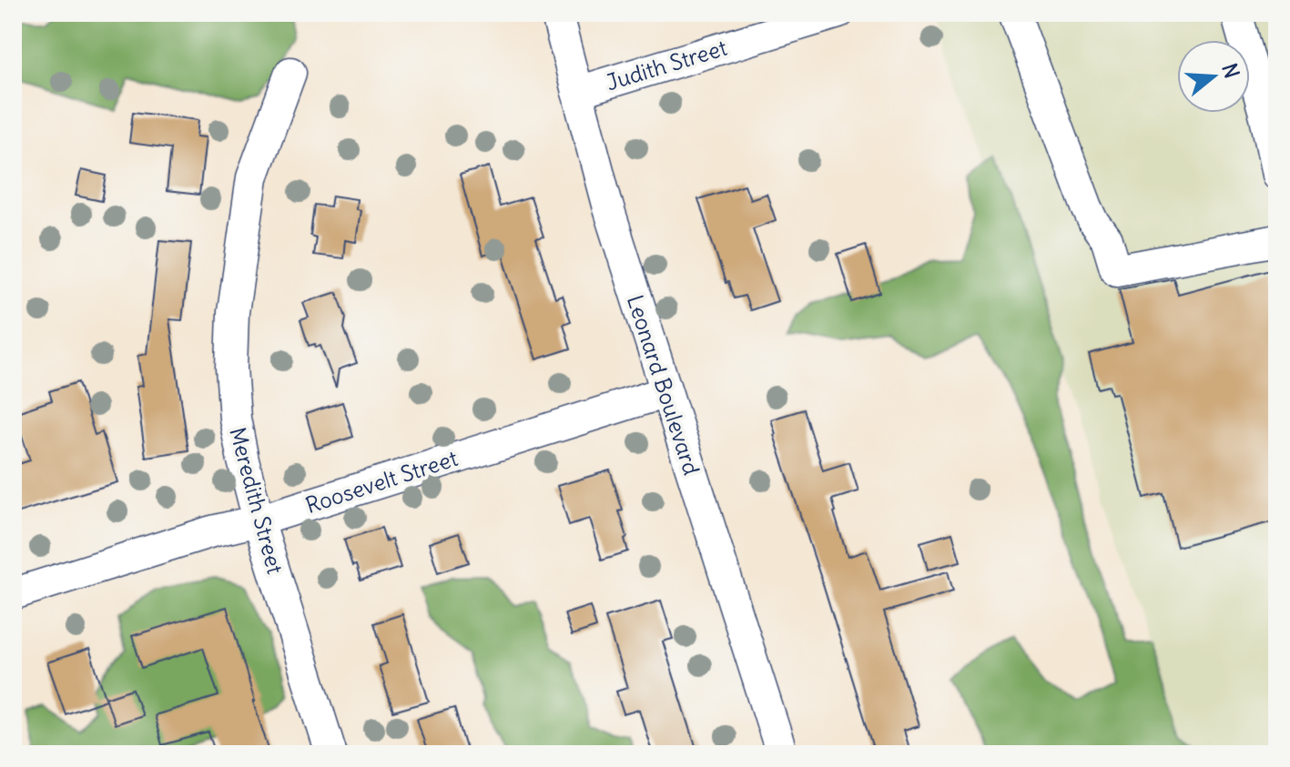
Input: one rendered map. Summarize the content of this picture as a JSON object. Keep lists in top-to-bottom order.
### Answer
{
  "streets": {
    "street": [
      "Judith Street",
      "Leonard Boulevard",
      "Roosevelt Street",
      "Meredith Street"
    ]
  },
  "crossings": [
    ["Judith Street", "Leonard Boulevard"],
    ["Leonard Boulevard", "Roosevelt Street"],
    ["Roosevelt Street", "Meredith Street"]
  ],
  "north": "right"
}
